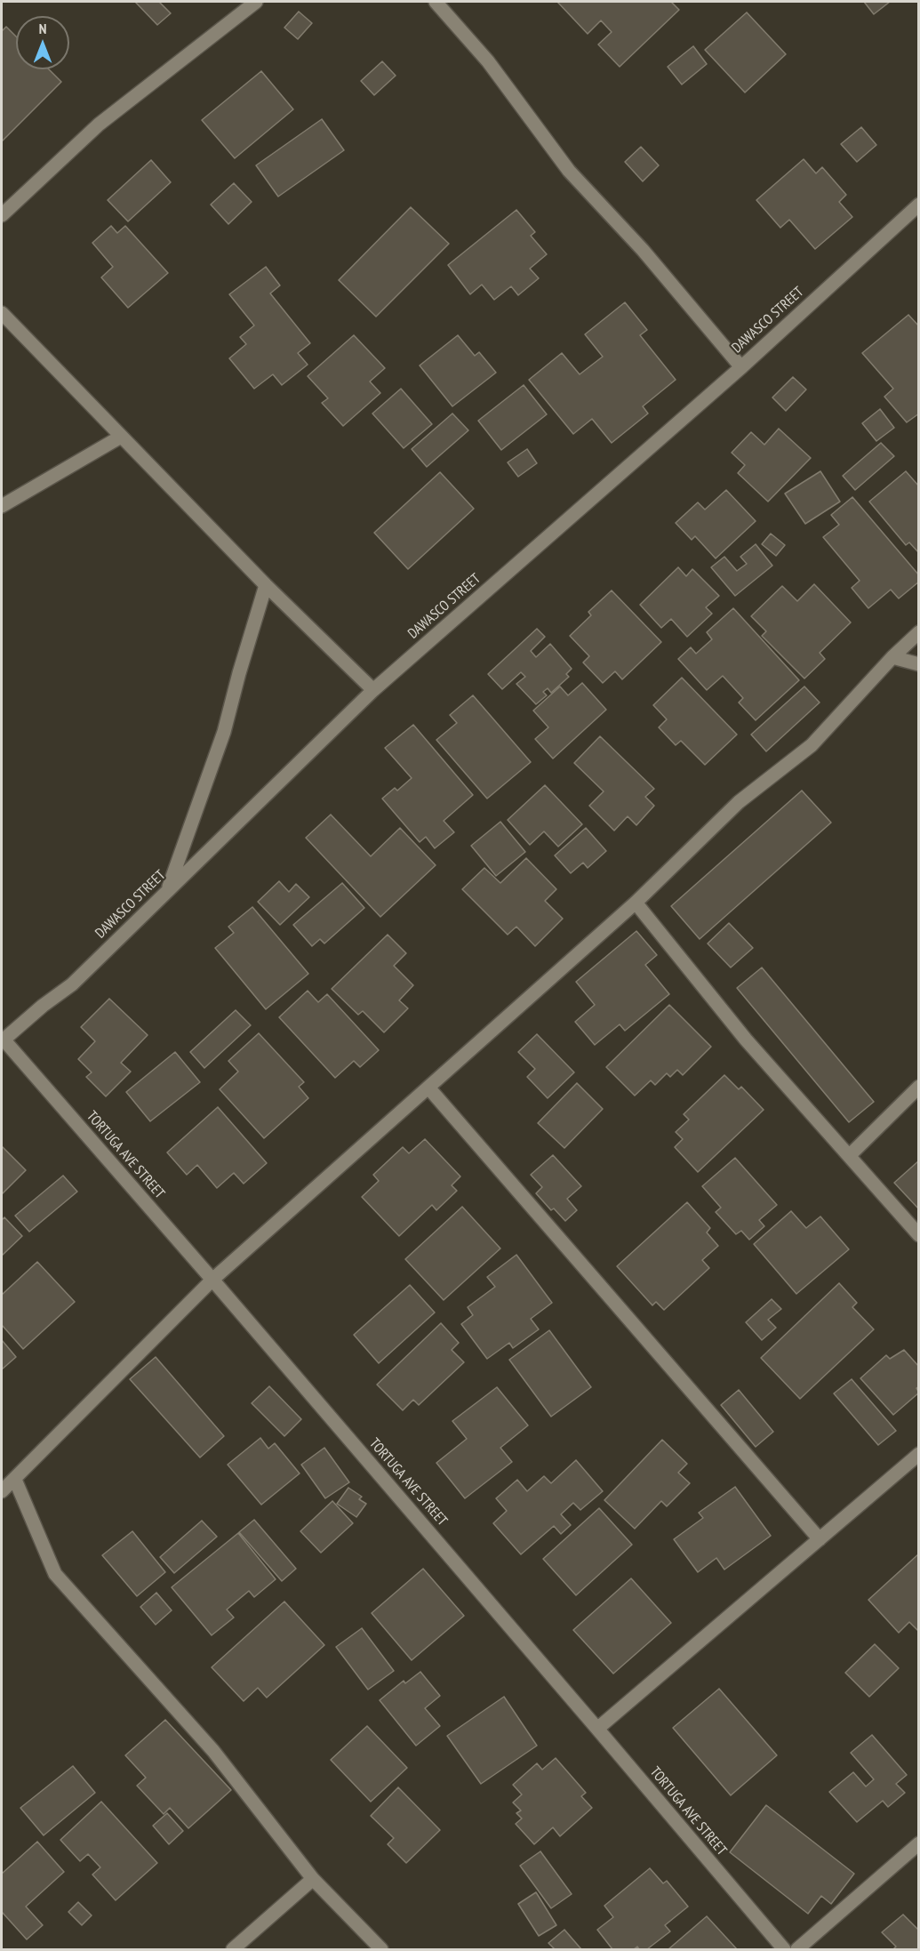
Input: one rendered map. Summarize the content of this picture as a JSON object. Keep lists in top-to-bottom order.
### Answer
{
  "streets": {
    "street": ["DAWASCO STREET", "TORTUGA AVE STREET"]
  },
  "crossings": [
    ["DAWASCO STREET", "TORTUGA AVE STREET"]
  ],
  "north": "top"
}
